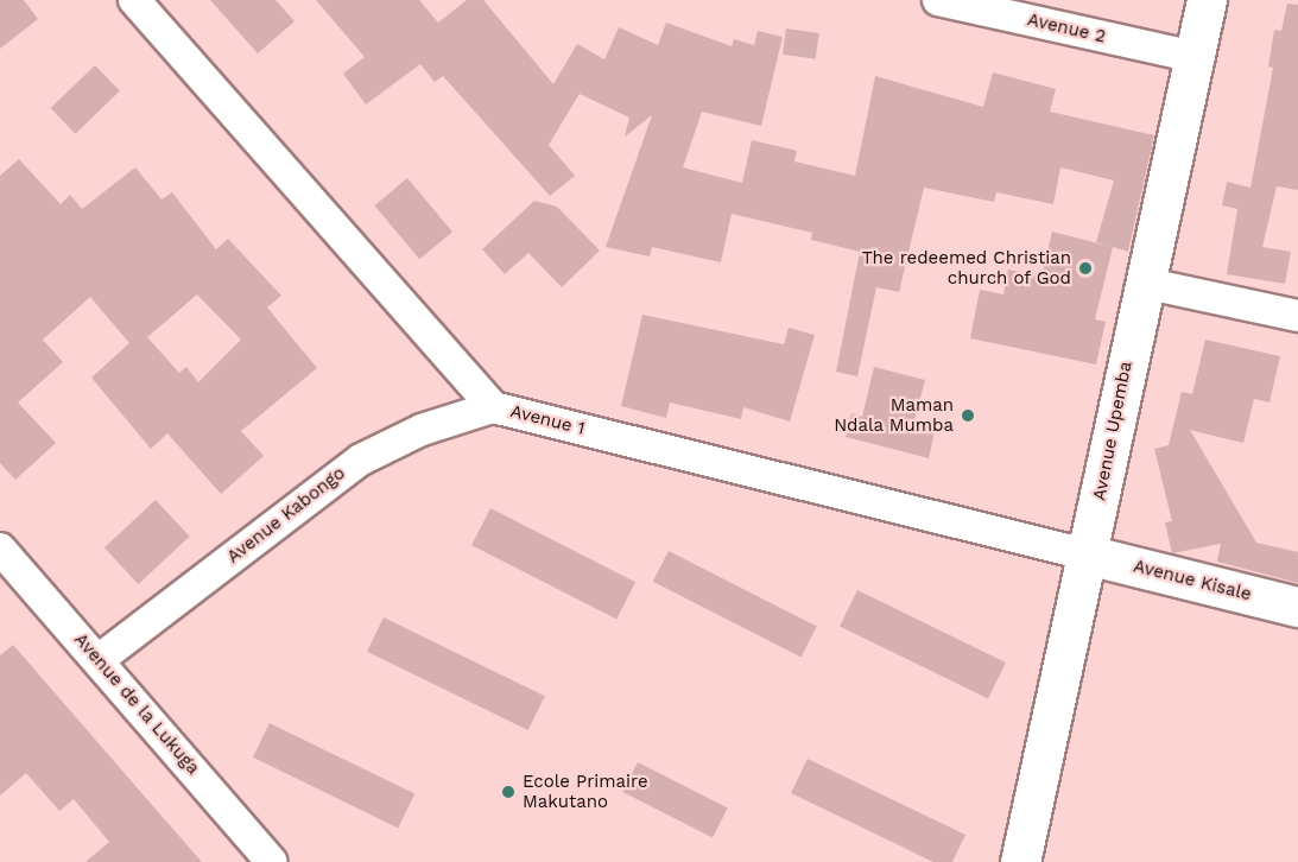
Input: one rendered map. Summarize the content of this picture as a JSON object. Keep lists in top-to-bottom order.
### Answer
{
  "streets": {
    "street": [
      "Avenue 2",
      "Avenue 1",
      "Avenue Upemba",
      "Avenue Kabongo",
      "Avenue Kisale",
      "Avenue de la Lukuga"
    ]
  },
  "crossings": [
    ["Avenue 2", "Avenue Upemba"],
    ["Avenue 1", "Avenue Upemba"],
    ["Avenue 1", "Avenue Kabongo"],
    ["Avenue 1", "Avenue Kisale"],
    ["Avenue Upemba", "Avenue Kisale"],
    ["Avenue Kabongo", "Avenue de la Lukuga"]
  ],
  "places": ["The redeemed Christian church of God", "Maman Ndala Mumba", "Ecole Primaire Makutano"]
}
